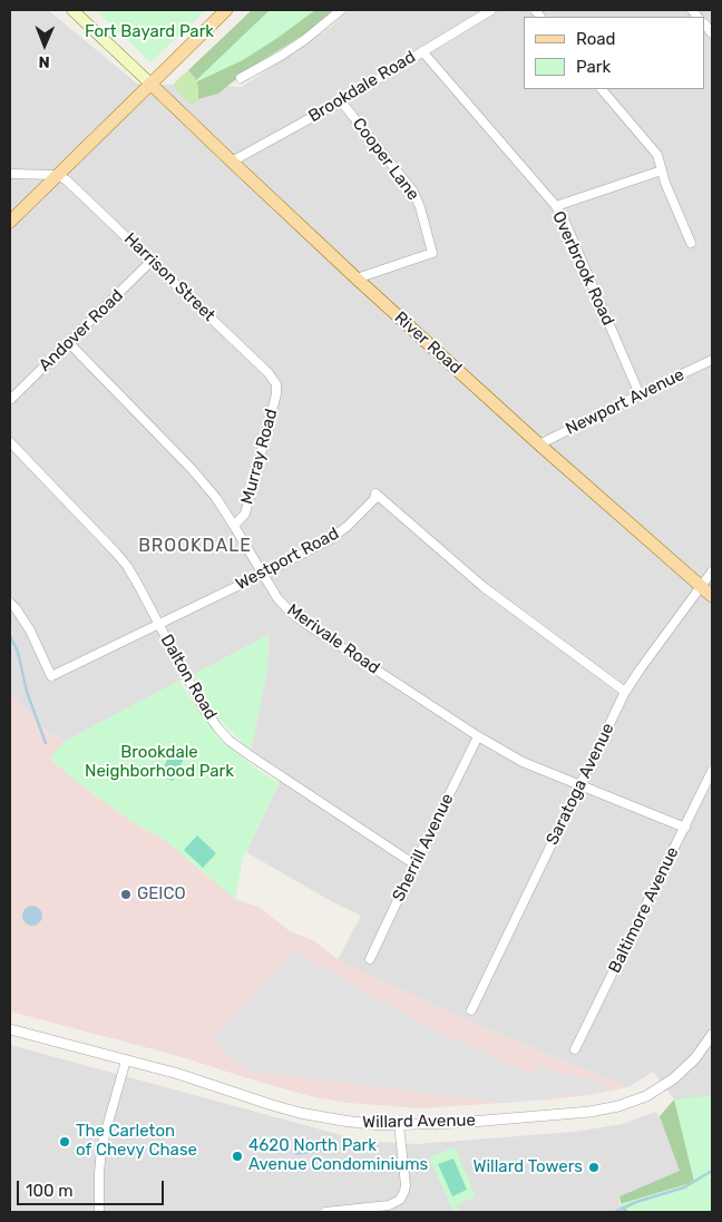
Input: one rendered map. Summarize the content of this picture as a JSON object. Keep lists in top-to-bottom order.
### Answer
{
  "streets": {
    "main road": ["River Road"],
    "street": [
      "Brookdale Road",
      "Cooper Lane",
      "Overbrook Road",
      "Harrison Street",
      "Andover Road",
      "Newport Avenue",
      "Murray Road",
      "Westport Road",
      "Merivale Road",
      "Dalton Road",
      "Saratoga Avenue",
      "Sherrill Avenue",
      "Baltimore Avenue",
      "Willard Avenue"
    ]
  },
  "crossings": [
    ["Brookdale Road", "Cooper Lane"],
    ["Brookdale Road", "Overbrook Road"],
    ["Brookdale Road", "River Road"],
    ["Cooper Lane", "River Road"],
    ["Overbrook Road", "Newport Avenue"],
    ["Harrison Street", "Andover Road"],
    ["Harrison Street", "Murray Road"],
    ["Andover Road", "Merivale Road"],
    ["River Road", "Newport Avenue"],
    ["River Road", "Saratoga Avenue"],
    ["Murray Road", "Merivale Road"],
    ["Westport Road", "Merivale Road"],
    ["Westport Road", "Dalton Road"],
    ["Westport Road", "Saratoga Avenue"],
    ["Merivale Road", "Saratoga Avenue"],
    ["Merivale Road", "Sherrill Avenue"],
    ["Merivale Road", "Baltimore Avenue"],
    ["Dalton Road", "Sherrill Avenue"]
  ],
  "districts": ["BROOKDALE"],
  "parks": ["Fort Bayard Park", "Brookdale Neighborhood Park"],
  "places": [
    "GEICO",
    "The Carleton of Chevy Chase",
    "4620 North Park Avenue Condominiums",
    "Willard Towers"
  ],
  "legend": ["Road", "Park"],
  "scale_bar": "100 m",
  "north": "bottom"
}
